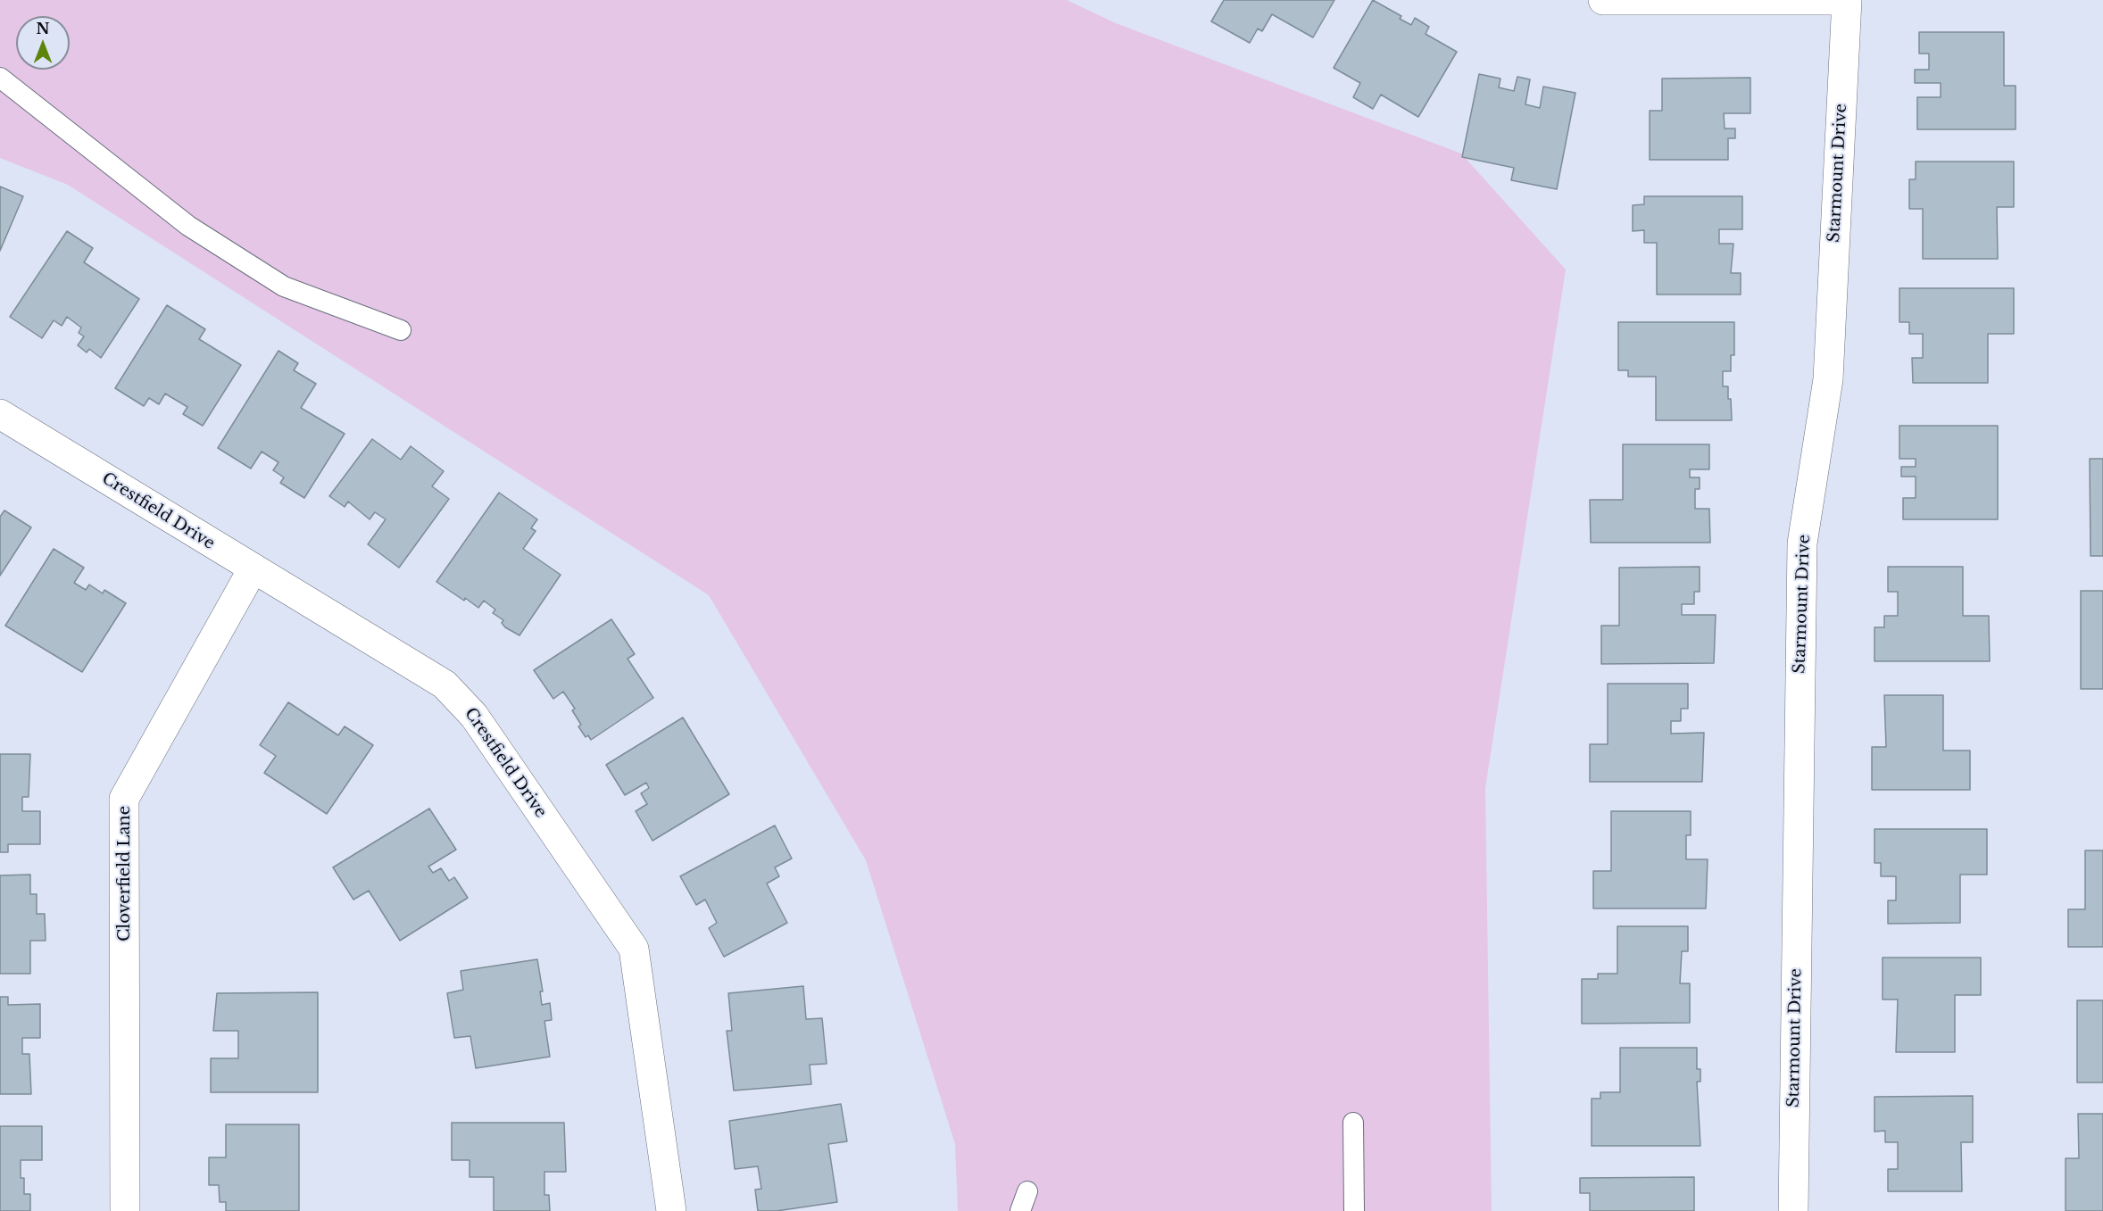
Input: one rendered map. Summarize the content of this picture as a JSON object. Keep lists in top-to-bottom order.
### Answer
{
  "streets": {
    "street": ["Starmount Drive", "Crestfield Drive", "Cloverfield Lane"]
  },
  "crossings": [
    ["Crestfield Drive", "Cloverfield Lane"]
  ],
  "north": "top"
}
